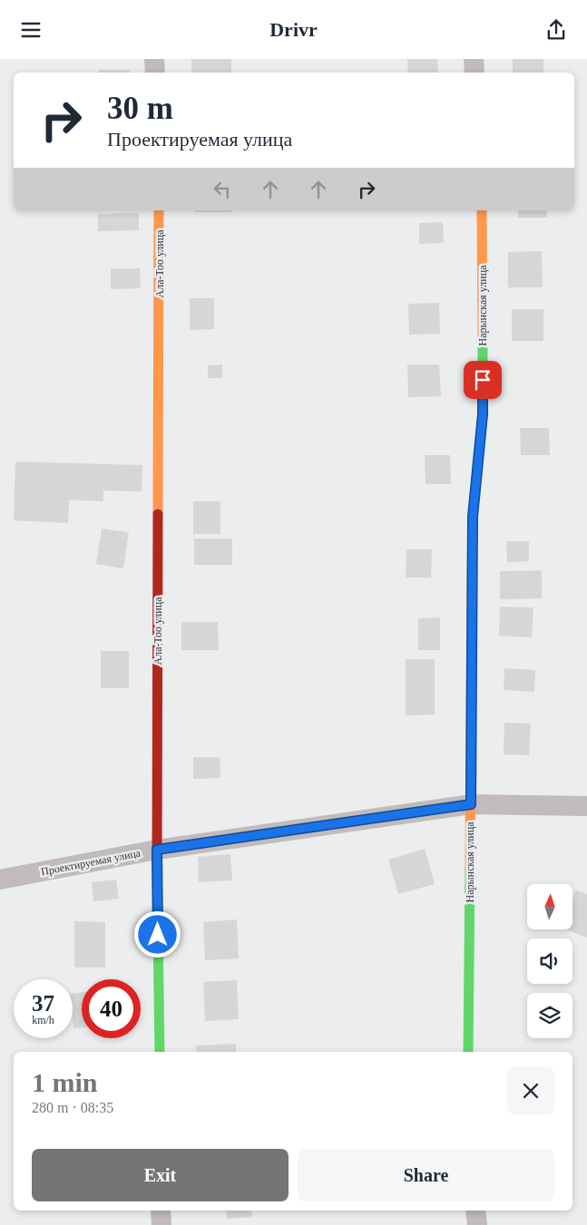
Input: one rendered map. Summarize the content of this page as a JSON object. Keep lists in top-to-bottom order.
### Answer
{
  "streets": {
    "street": ["Ала-Тоо улица", "Нарынская улица", "Проектируемая улица"]
  },
  "crossings": [
    ["Ала-Тоо улица", "Проектируемая улица"],
    ["Нарынская улица", "Проектируемая улица"]
  ],
  "north": "top",
  "page": {
    "header": "Drivr",
    "turn": ["30 m", "Проектируемая улица"],
    "speed": "37 km/h",
    "limit": "40",
    "heading": ["1 min", "280 m · 08:35"],
    "buttons": ["Exit", "Share"]
  }
}
